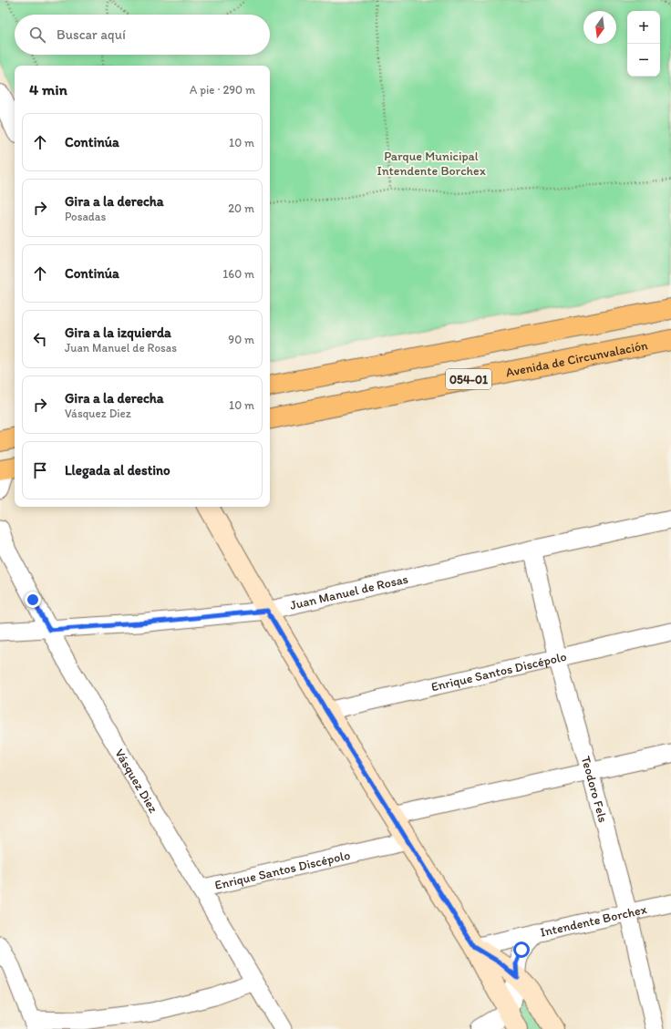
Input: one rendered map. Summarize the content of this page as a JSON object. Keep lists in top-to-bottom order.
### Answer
{
  "streets": {
    "highway": ["Avenida de Circunvalación", "054-01"],
    "street": [
      "Juan Manuel de Rosas",
      "Enrique Santos Discépolo",
      "Vásquez Diez",
      "Teodoro Fels",
      "Intendente Borchex"
    ]
  },
  "crossings": [
    ["Juan Manuel de Rosas", "Vásquez Diez"],
    ["Juan Manuel de Rosas", "Teodoro Fels"],
    ["Enrique Santos Discépolo", "Vásquez Diez"],
    ["Enrique Santos Discépolo", "Teodoro Fels"],
    ["Teodoro Fels", "Intendente Borchex"]
  ],
  "parks": ["Parque Municipal Intendente Borchex"],
  "north": "bottom",
  "page": {
    "map_buttons": ["+", "−"],
    "search": "Buscar aquí",
    "heading": ["4 min", "A pie · 290 m"],
    "list": [
      ["Continúa", "10 m"],
      ["Gira a la derecha", "Posadas", "20 m"],
      ["Continúa", "160 m"],
      ["Gira a la izquierda", "Juan Manuel de Rosas", "90 m"],
      ["Gira a la derecha", "Vásquez Diez", "10 m"],
      "Llegada al destino"
    ]
  }
}
